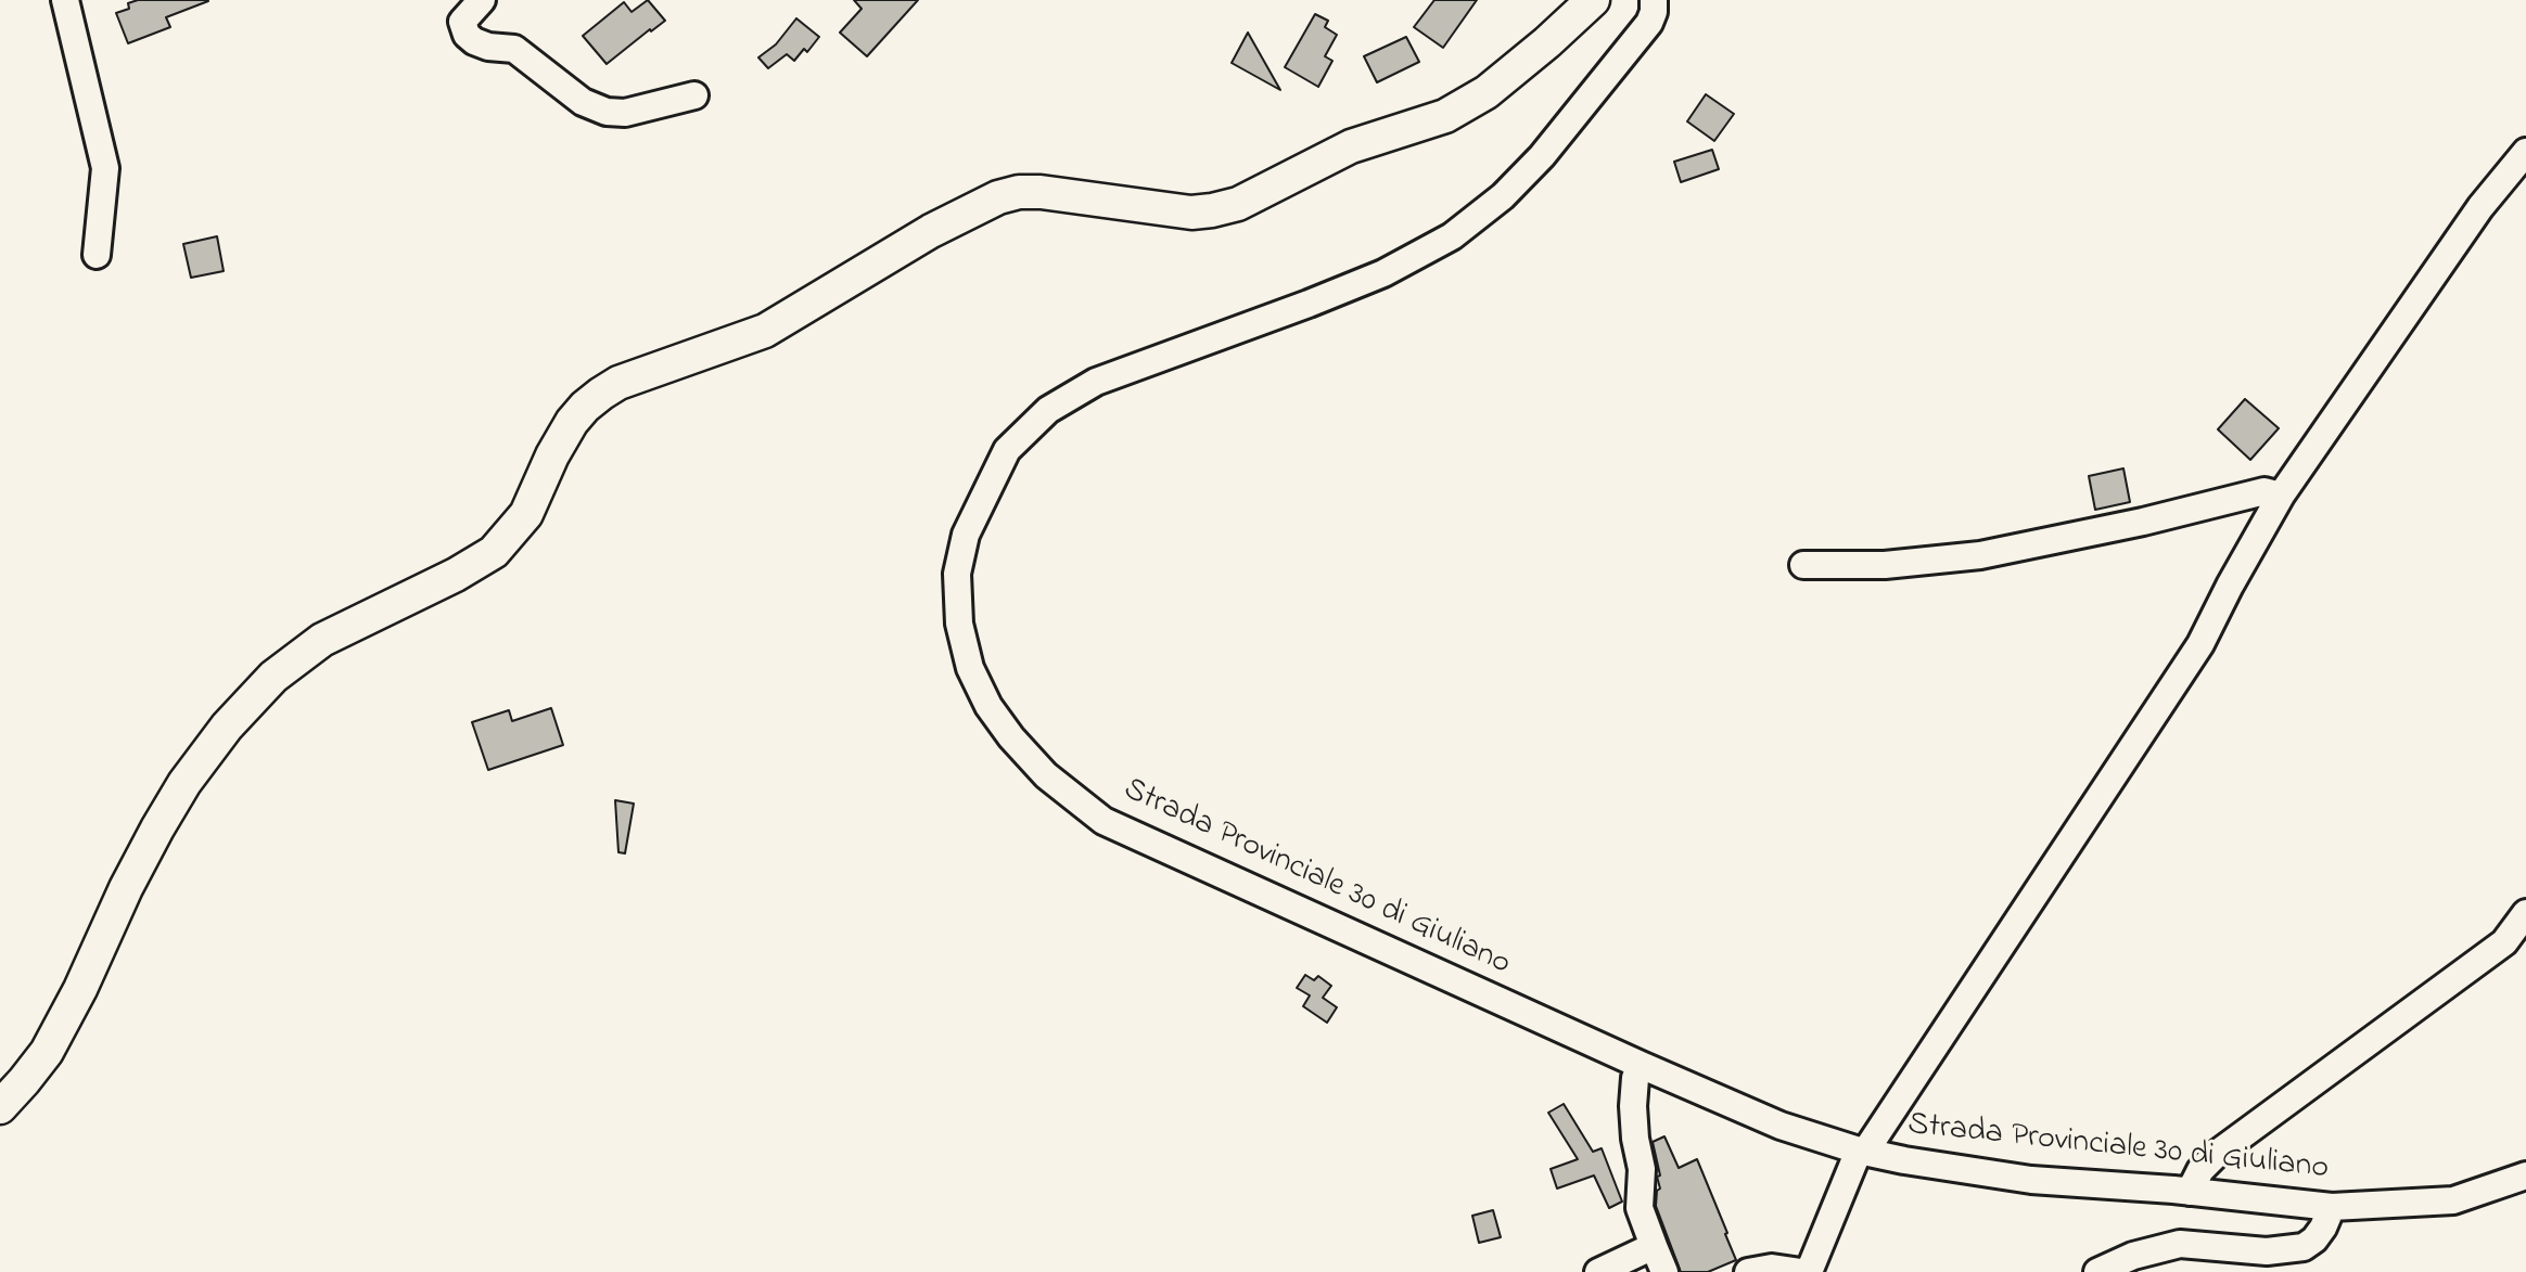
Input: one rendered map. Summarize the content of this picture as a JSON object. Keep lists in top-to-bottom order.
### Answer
{
  "streets": {
    "street": ["Strada Provinciale 30 di Giuliano"]
  }
}
